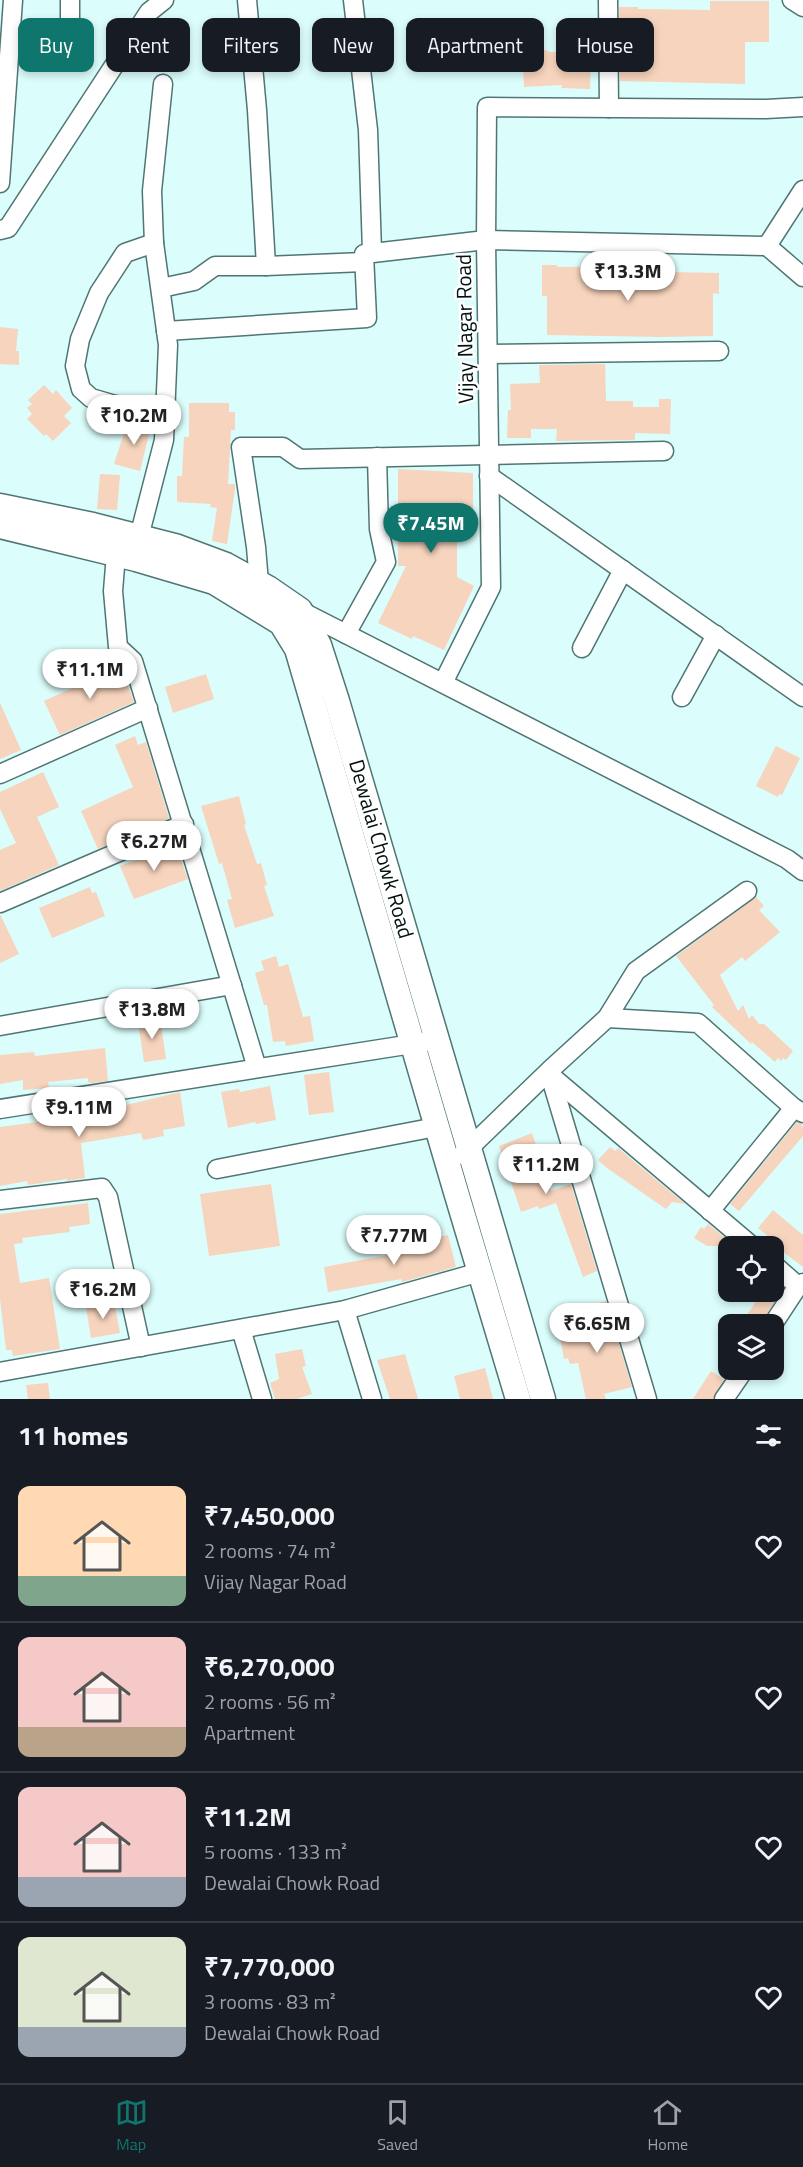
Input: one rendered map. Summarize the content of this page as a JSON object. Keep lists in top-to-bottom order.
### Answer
{
  "streets": {
    "main road": ["Dewalai Chowk Road"],
    "street": ["Vijay Nagar Road"]
  },
  "page": {
    "chip": [
      "Buy",
      "Rent",
      "Filters",
      "New",
      "Apartment",
      "House"
    ],
    "price": [
      "₹13.3M",
      "₹10.2M",
      "₹7.45M",
      "₹11.1M",
      "₹6.27M",
      "₹13.8M",
      "₹9.11M",
      "₹11.2M",
      "₹7.77M",
      "₹16.2M",
      "₹6.65M"
    ],
    "heading": "11 homes",
    "list": [
      {
        "name": "₹7,450,000",
        "note": "2 rooms · 74 m² · Vijay Nagar Road"
      },
      {
        "name": "₹6,270,000",
        "note": "2 rooms · 56 m² · Apartment"
      },
      {
        "name": "₹11.2M",
        "note": "5 rooms · 133 m² · Dewalai Chowk Road"
      },
      {
        "name": "₹7,770,000",
        "note": "3 rooms · 83 m² · Dewalai Chowk Road"
      }
    ],
    "tabs": ["Map", "Saved", "Home"]
  }
}
